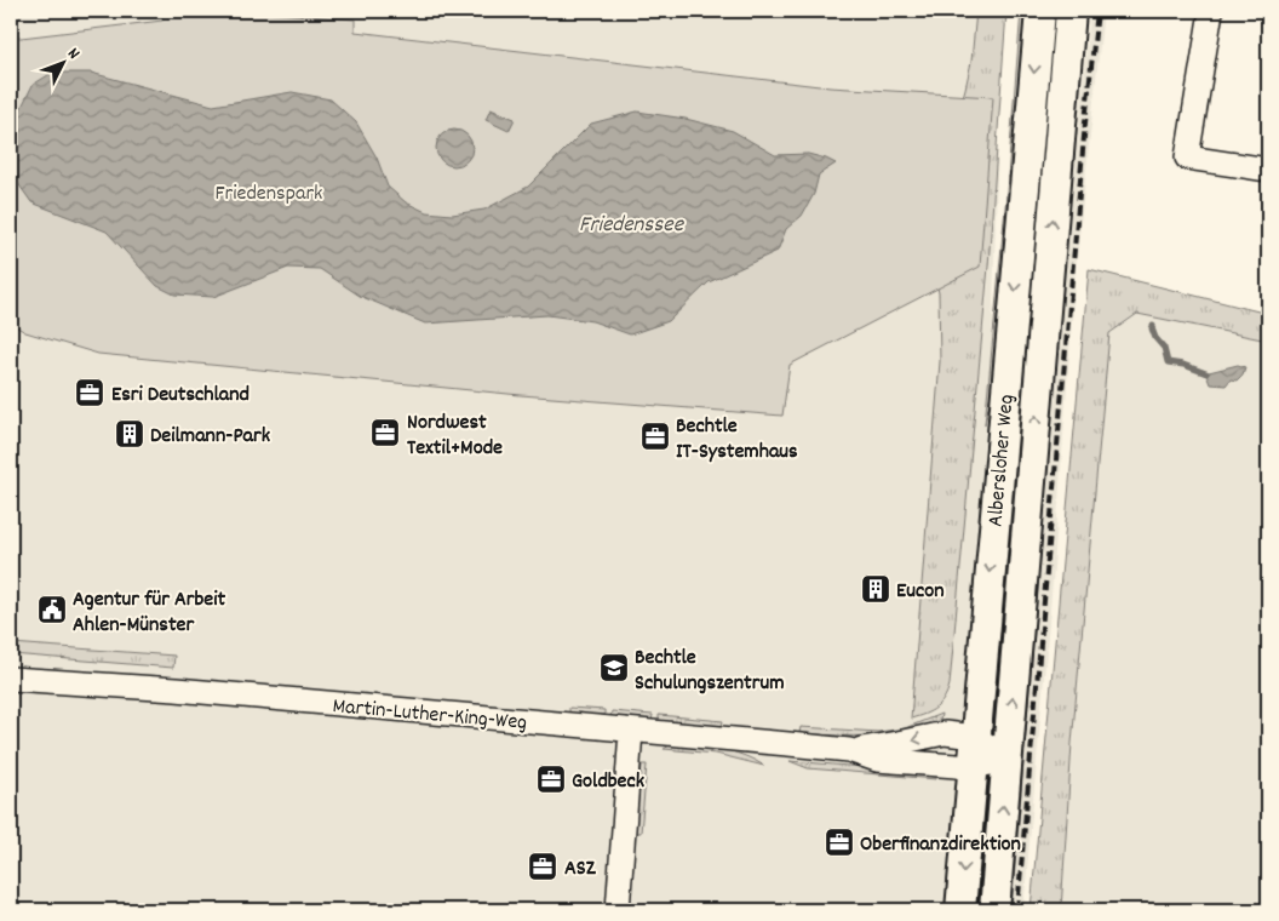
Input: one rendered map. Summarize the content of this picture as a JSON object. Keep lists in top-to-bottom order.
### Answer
{
  "streets": {
    "main road": ["Albersloher Weg"],
    "street": ["Martin-Luther-King-Weg"]
  },
  "crossings": [
    ["Albersloher Weg", "Martin-Luther-King-Weg"]
  ],
  "water": ["Friedenssee"],
  "parks": ["Friedenspark"],
  "places": {
    "office": [
      "Esri Deutschland",
      "Nordwest Textil+Mode",
      "Bechtle IT-Systemhaus",
      "Goldbeck",
      "Oberfinanzdirektion",
      "ASZ"
    ],
    "building": ["Deilmann-Park", "Eucon"],
    "public building": ["Agentur für Arbeit Ahlen-Münster"],
    "school or university": ["Bechtle Schulungszentrum"]
  },
  "north": "top right"
}
